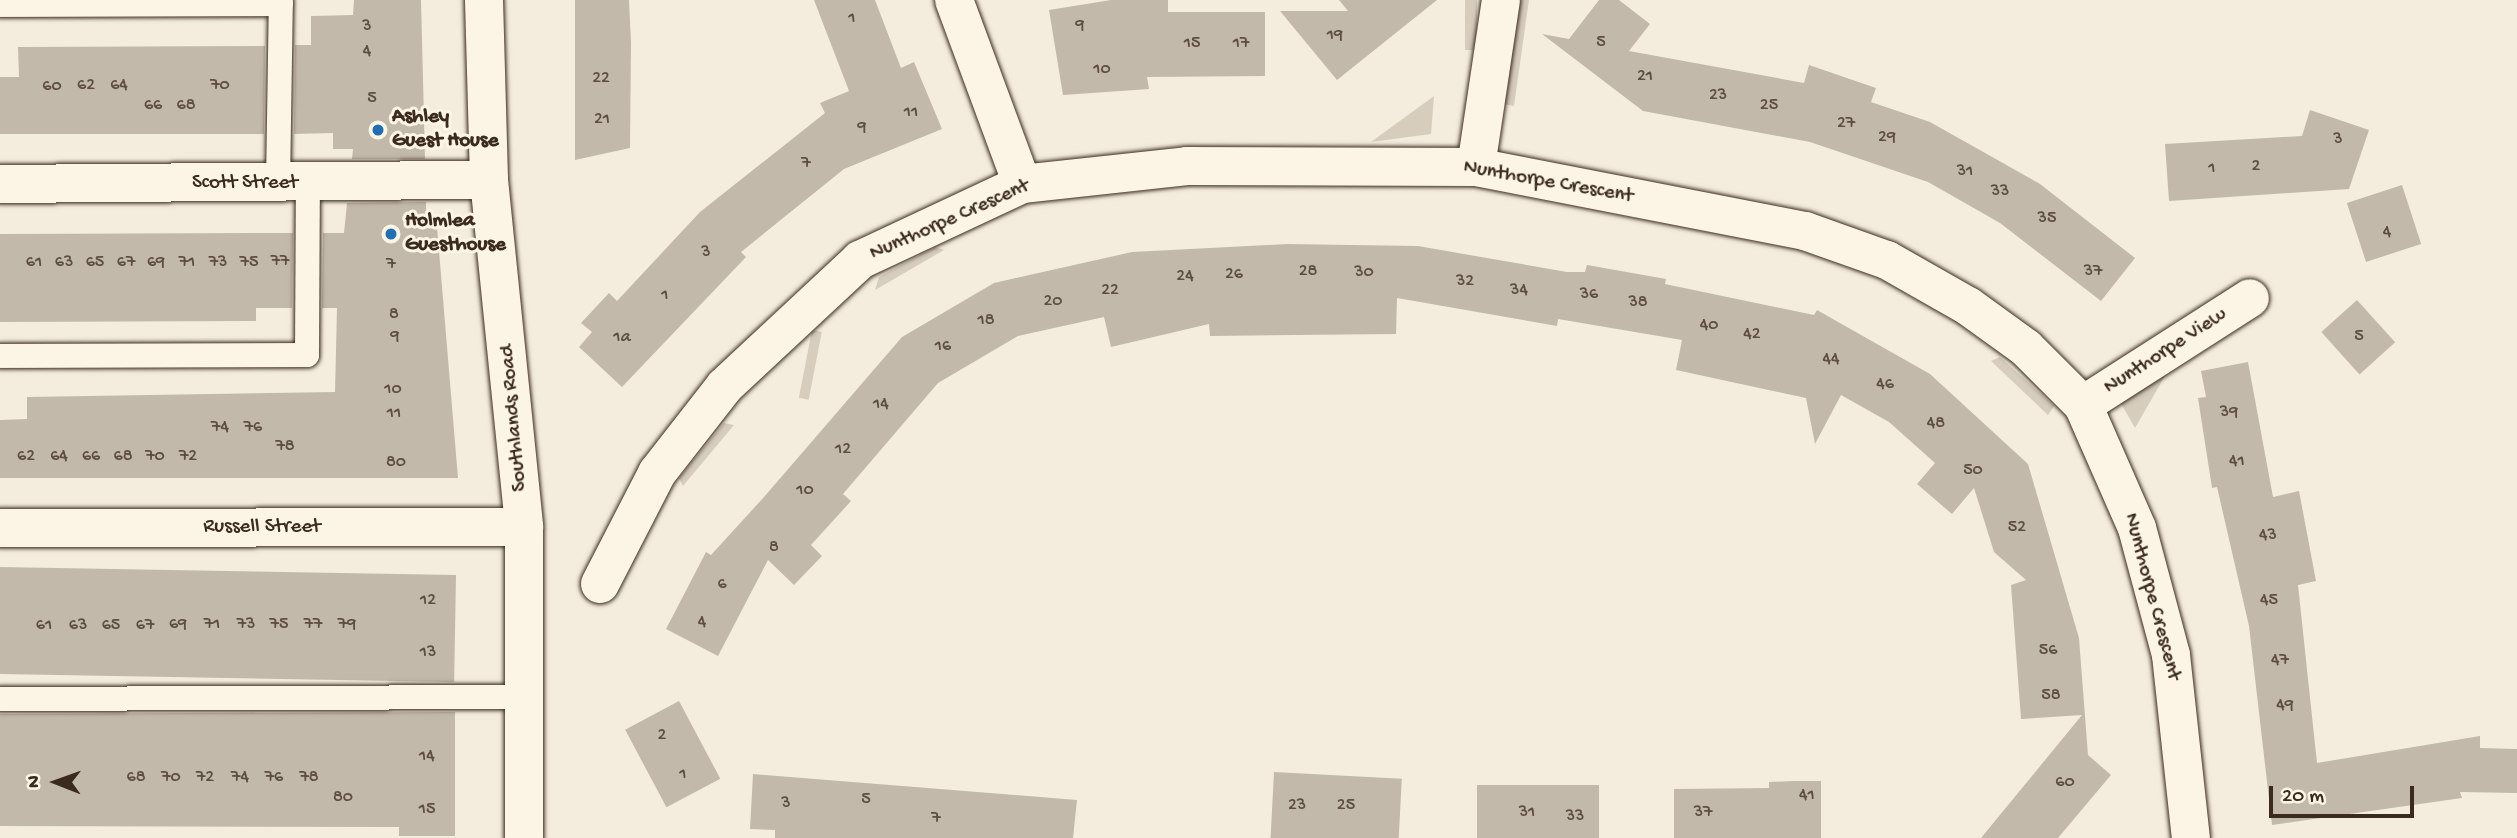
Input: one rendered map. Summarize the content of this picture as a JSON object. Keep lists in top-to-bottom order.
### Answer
{
  "streets": {
    "street": [
      "Nunthorpe Crescent",
      "Scott Street",
      "Nunthorpe View",
      "Southlands Road",
      "Russell Street"
    ]
  },
  "crossings": [
    ["Nunthorpe Crescent", "Nunthorpe View"],
    ["Scott Street", "Southlands Road"],
    ["Southlands Road", "Russell Street"]
  ],
  "places": ["Ashley Guest House", "Holmlea Guesthouse"],
  "house_numbers": [
    "1",
    "9",
    "3",
    "19",
    "5",
    "15",
    "17",
    "4",
    "10",
    "21",
    "22",
    "62",
    "64",
    "70",
    "60",
    "23",
    "5",
    "66",
    "68",
    "25",
    "11",
    "21",
    "27",
    "9",
    "29",
    "3",
    "7",
    "2",
    "1",
    "31",
    "33",
    "35",
    "4",
    "3",
    "77",
    "61",
    "63",
    "65",
    "67",
    "69",
    "71",
    "73",
    "75",
    "7",
    "28",
    "37",
    "30",
    "26",
    "24",
    "32",
    "22",
    "34",
    "36",
    "1",
    "20",
    "38",
    "8",
    "18",
    "40",
    "42",
    "9",
    "5",
    "1a",
    "16",
    "44",
    "46",
    "10",
    "14",
    "39",
    "11",
    "48",
    "74",
    "76",
    "78",
    "12",
    "62",
    "64",
    "66",
    "68",
    "70",
    "72",
    "41",
    "80",
    "50",
    "10",
    "52",
    "43",
    "8",
    "6",
    "12",
    "45",
    "4",
    "69",
    "71",
    "73",
    "75",
    "77",
    "79",
    "61",
    "63",
    "65",
    "67",
    "56",
    "13",
    "47",
    "58",
    "49",
    "2",
    "14",
    "1",
    "68",
    "70",
    "72",
    "74",
    "76",
    "78",
    "60",
    "41",
    "80",
    "5",
    "3",
    "23",
    "25",
    "15",
    "31",
    "37",
    "33",
    "7"
  ],
  "scale_bar": "20 m",
  "north": "left"
}
